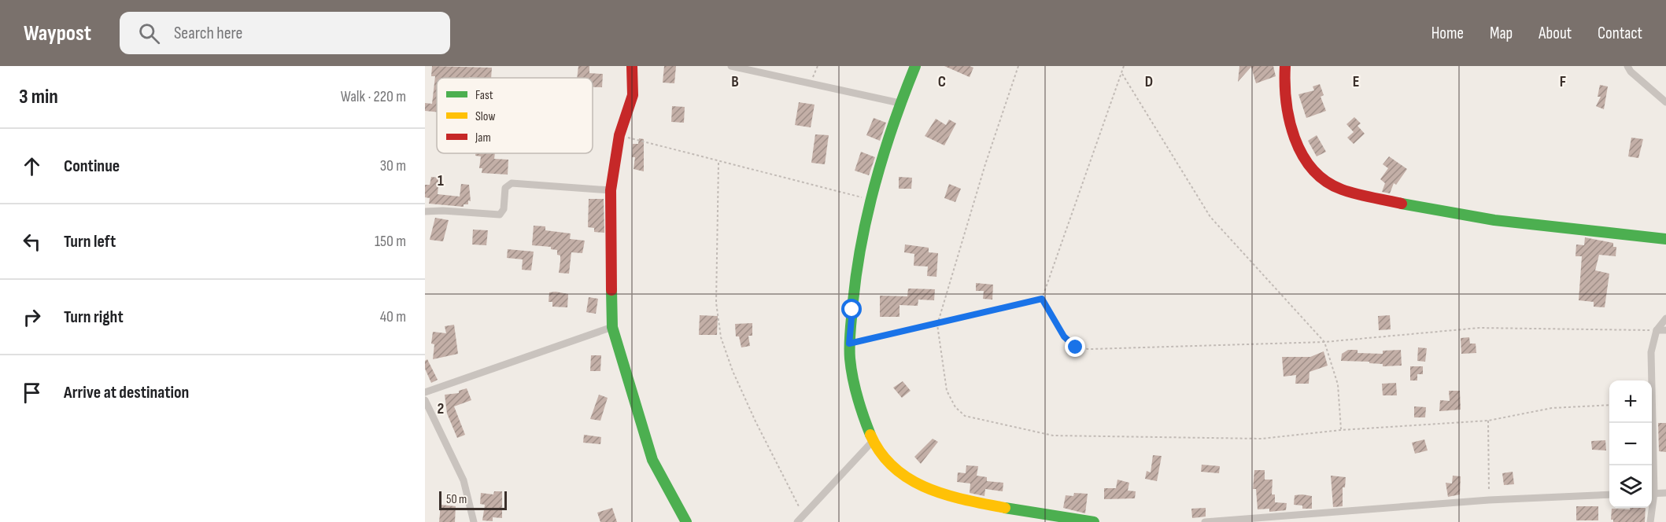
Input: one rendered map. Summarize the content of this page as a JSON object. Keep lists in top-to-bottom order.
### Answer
{
  "legend": ["Fast", "Slow", "Jam"],
  "scale_bar": "50 m",
  "page": {
    "header": "Waypost",
    "search": "Search here",
    "nav": [
      "Home",
      "Map",
      "About",
      "Contact"
    ],
    "heading": ["3 min", "Walk · 220 m"],
    "list": [
      ["Continue", "30 m"],
      ["Turn left", "150 m"],
      ["Turn right", "40 m"],
      "Arrive at destination"
    ],
    "map_buttons": ["+", "−"],
    "scale": "50 m"
  },
  "grid": {
    "columns": [
      "B",
      "C",
      "D",
      "E",
      "F"
    ],
    "rows": ["1", "2"]
  }
}
